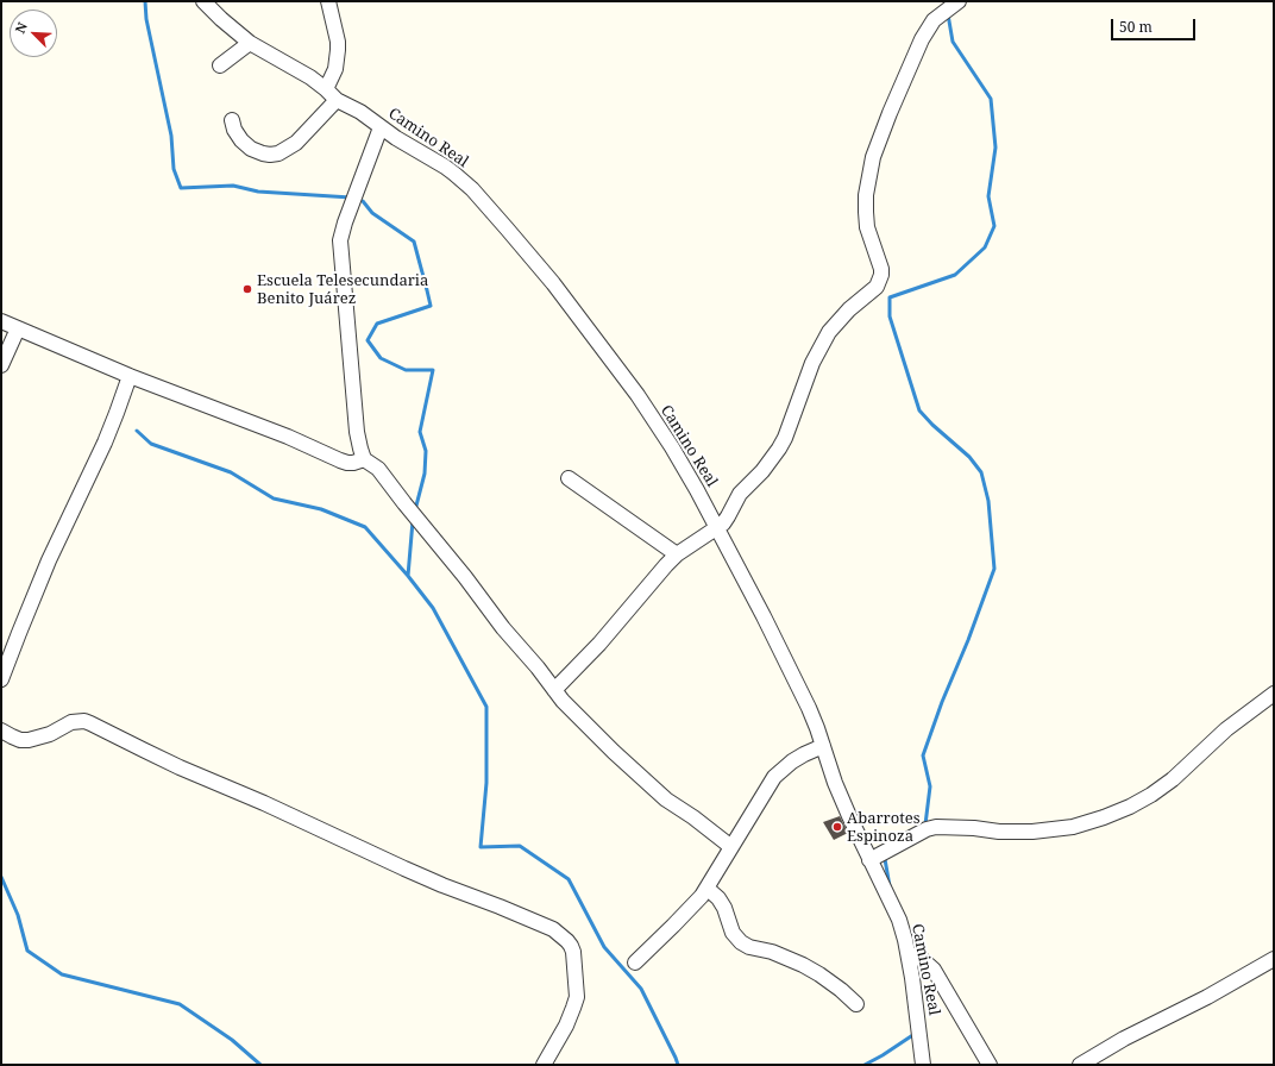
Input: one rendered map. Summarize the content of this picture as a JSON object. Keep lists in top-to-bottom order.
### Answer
{
  "streets": {
    "street": ["Camino Real"]
  },
  "places": ["Escuela Telesecundaria Benito Juárez", "Abarrotes Espinoza"],
  "scale_bar": "50 m",
  "north": "top left"
}
